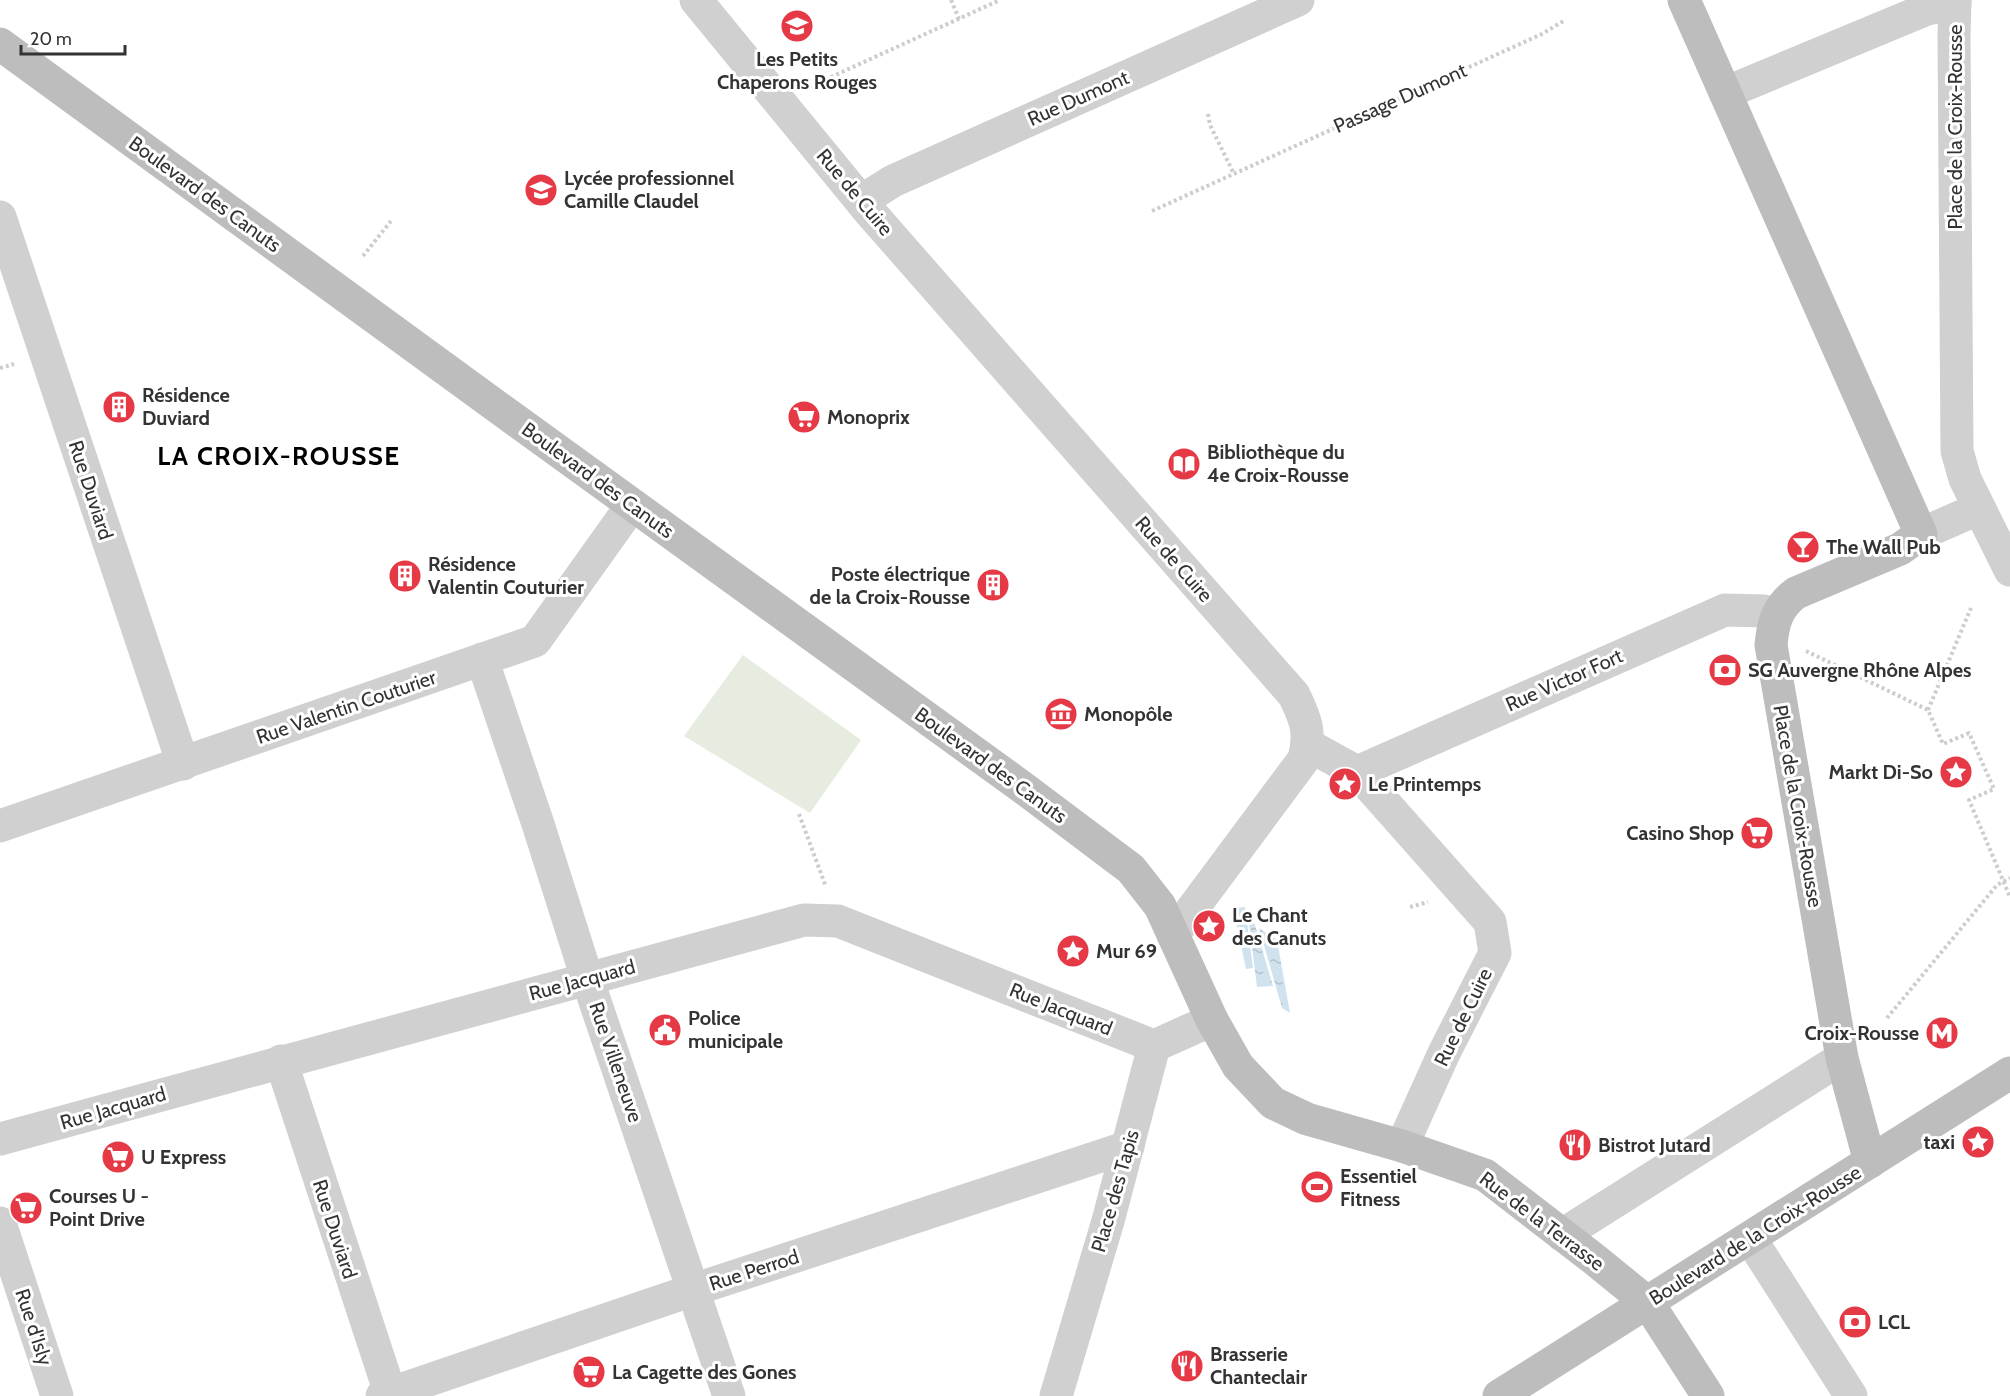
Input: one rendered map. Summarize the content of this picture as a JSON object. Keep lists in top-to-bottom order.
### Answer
{
  "streets": {
    "main road": [
      "Place de la Croix-Rousse",
      "Boulevard des Canuts",
      "Rue de la Terrasse",
      "Boulevard de la Croix-Rousse"
    ],
    "street": [
      "Rue Dumont",
      "Rue de Cuire",
      "Rue Duviard",
      "Rue Victor Fort",
      "Rue Valentin Couturier",
      "Rue Jacquard",
      "Rue Villeneuve",
      "Place des Tapis",
      "Rue Perrod",
      "Rue d'Isly"
    ],
    "path": ["Passage Dumont"]
  },
  "crossings": [
    ["Rue Dumont", "Rue de Cuire"],
    ["Place de la Croix-Rousse", "Rue Victor Fort"],
    ["Place de la Croix-Rousse", "Boulevard de la Croix-Rousse"],
    ["Rue de Cuire", "Rue Victor Fort"],
    ["Rue de Cuire", "Rue de la Terrasse"],
    ["Boulevard des Canuts", "Rue Valentin Couturier"],
    ["Boulevard des Canuts", "Rue de la Terrasse"],
    ["Rue Duviard", "Rue Valentin Couturier"],
    ["Rue Duviard", "Rue Jacquard"],
    ["Rue Duviard", "Rue Perrod"],
    ["Rue Valentin Couturier", "Rue Villeneuve"],
    ["Rue Jacquard", "Rue Villeneuve"],
    ["Rue Jacquard", "Place des Tapis"],
    ["Rue Villeneuve", "Rue Perrod"],
    ["Place des Tapis", "Rue Perrod"],
    ["Rue de la Terrasse", "Boulevard de la Croix-Rousse"]
  ],
  "districts": ["LA CROIX-ROUSSE"],
  "places": {
    "school or university": ["Les Petits Chaperons Rouges", "Lycée professionnel Camille Claudel"],
    "building": ["Résidence Duviard", "Résidence Valentin Couturier", "Poste électrique de la Croix-Rousse"],
    "supermarket": [
      "Monoprix",
      "Casino Shop",
      "U Express",
      "Courses U - Point Drive",
      "La Cagette des Gones"
    ],
    "library": ["Bibliothèque du 4e Croix-Rousse"],
    "bar": ["The Wall Pub"],
    "bank": ["SG Auvergne Rhône Alpes", "LCL"],
    "museum": ["Monopôle"],
    "place": [
      "Markt Di-So",
      "Le Printemps",
      "Le Chant des Canuts",
      "Mur 69",
      "taxi"
    ],
    "public building": ["Police municipale"],
    "metro station": ["Croix-Rousse"],
    "restaurant": ["Bistrot Jutard", "Brasserie Chanteclair"],
    "sports": ["Essentiel Fitness"]
  },
  "scale_bar": "20 m"
}
